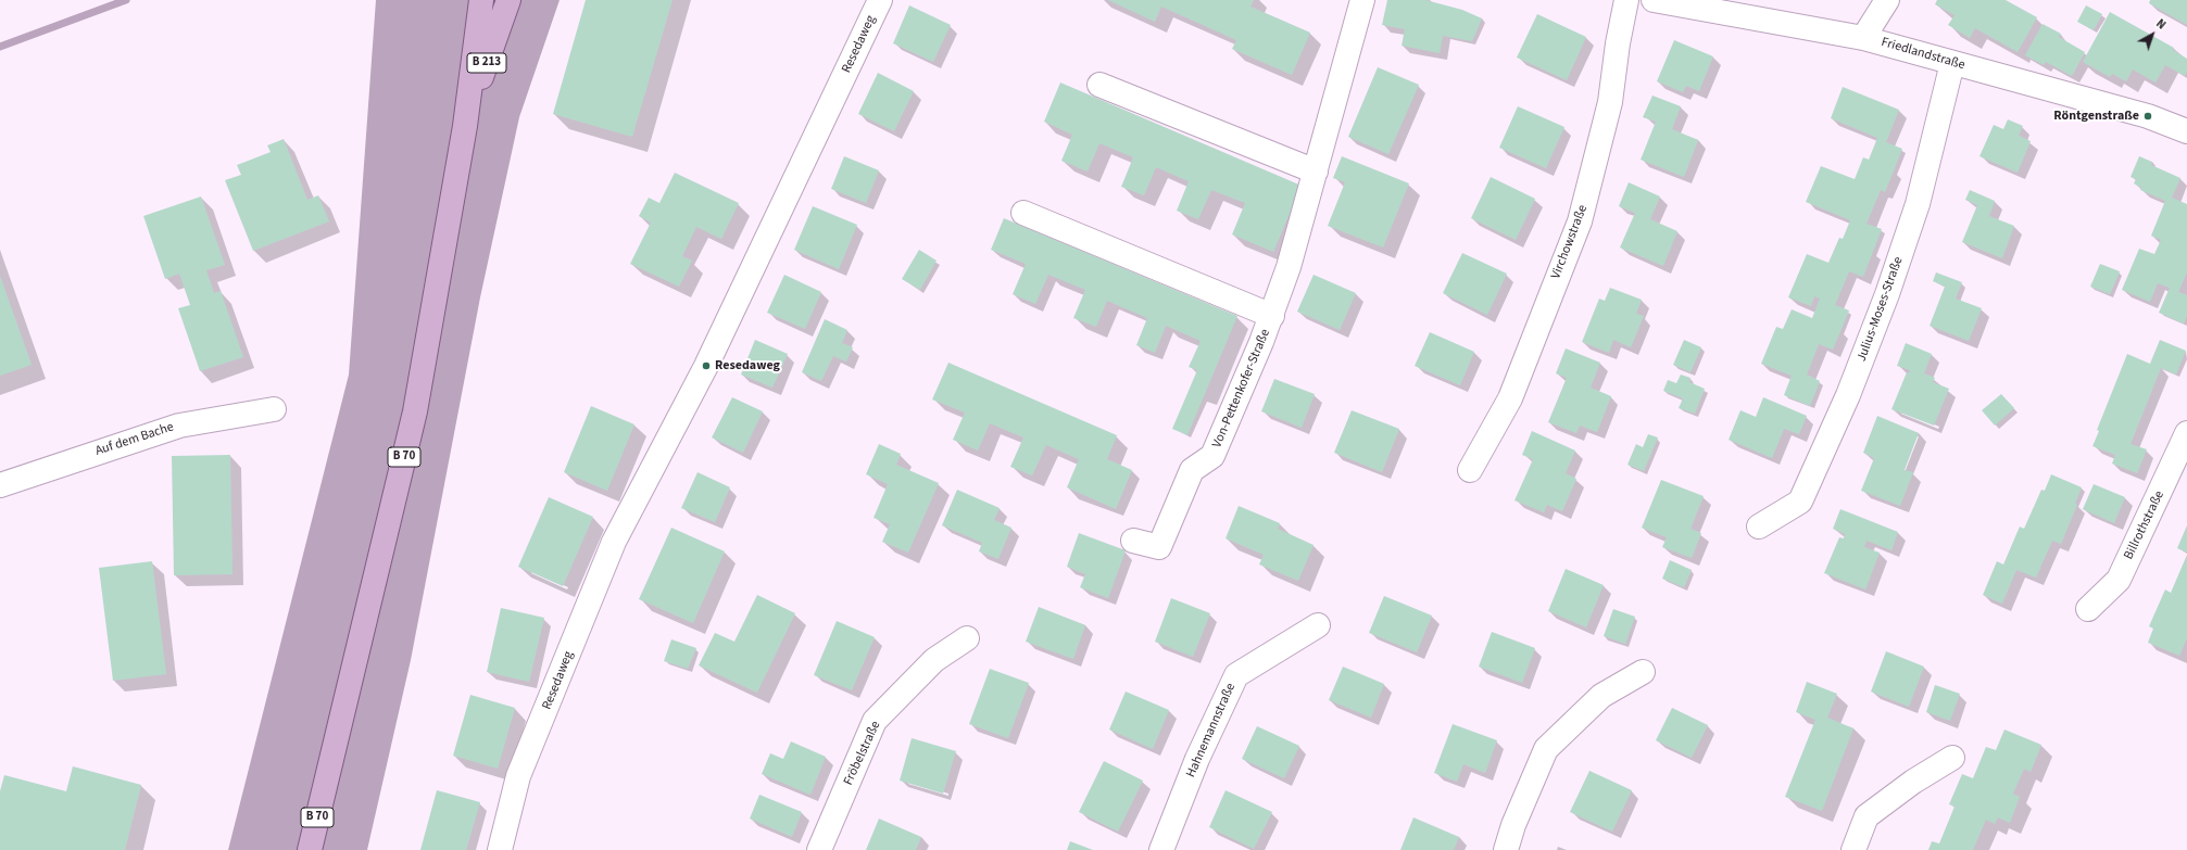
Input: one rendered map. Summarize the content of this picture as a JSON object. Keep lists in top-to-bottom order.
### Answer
{
  "streets": {
    "main road": ["B 213", "B 70"],
    "street": [
      "Resedaweg",
      "Friedlandstraße",
      "Virchowstraße",
      "Julius-Moses-Straße",
      "Von-Pettenkofer-Straße",
      "Auf dem Bache",
      "Billrothstraße",
      "Hahnemannstraße",
      "Fröbelstraße"
    ]
  },
  "crossings": [
    ["Friedlandstraße", "Julius-Moses-Straße"],
    ["B 213", "B 70"]
  ],
  "places": ["Röntgenstraße", "Resedaweg"],
  "north": "top right"
}
